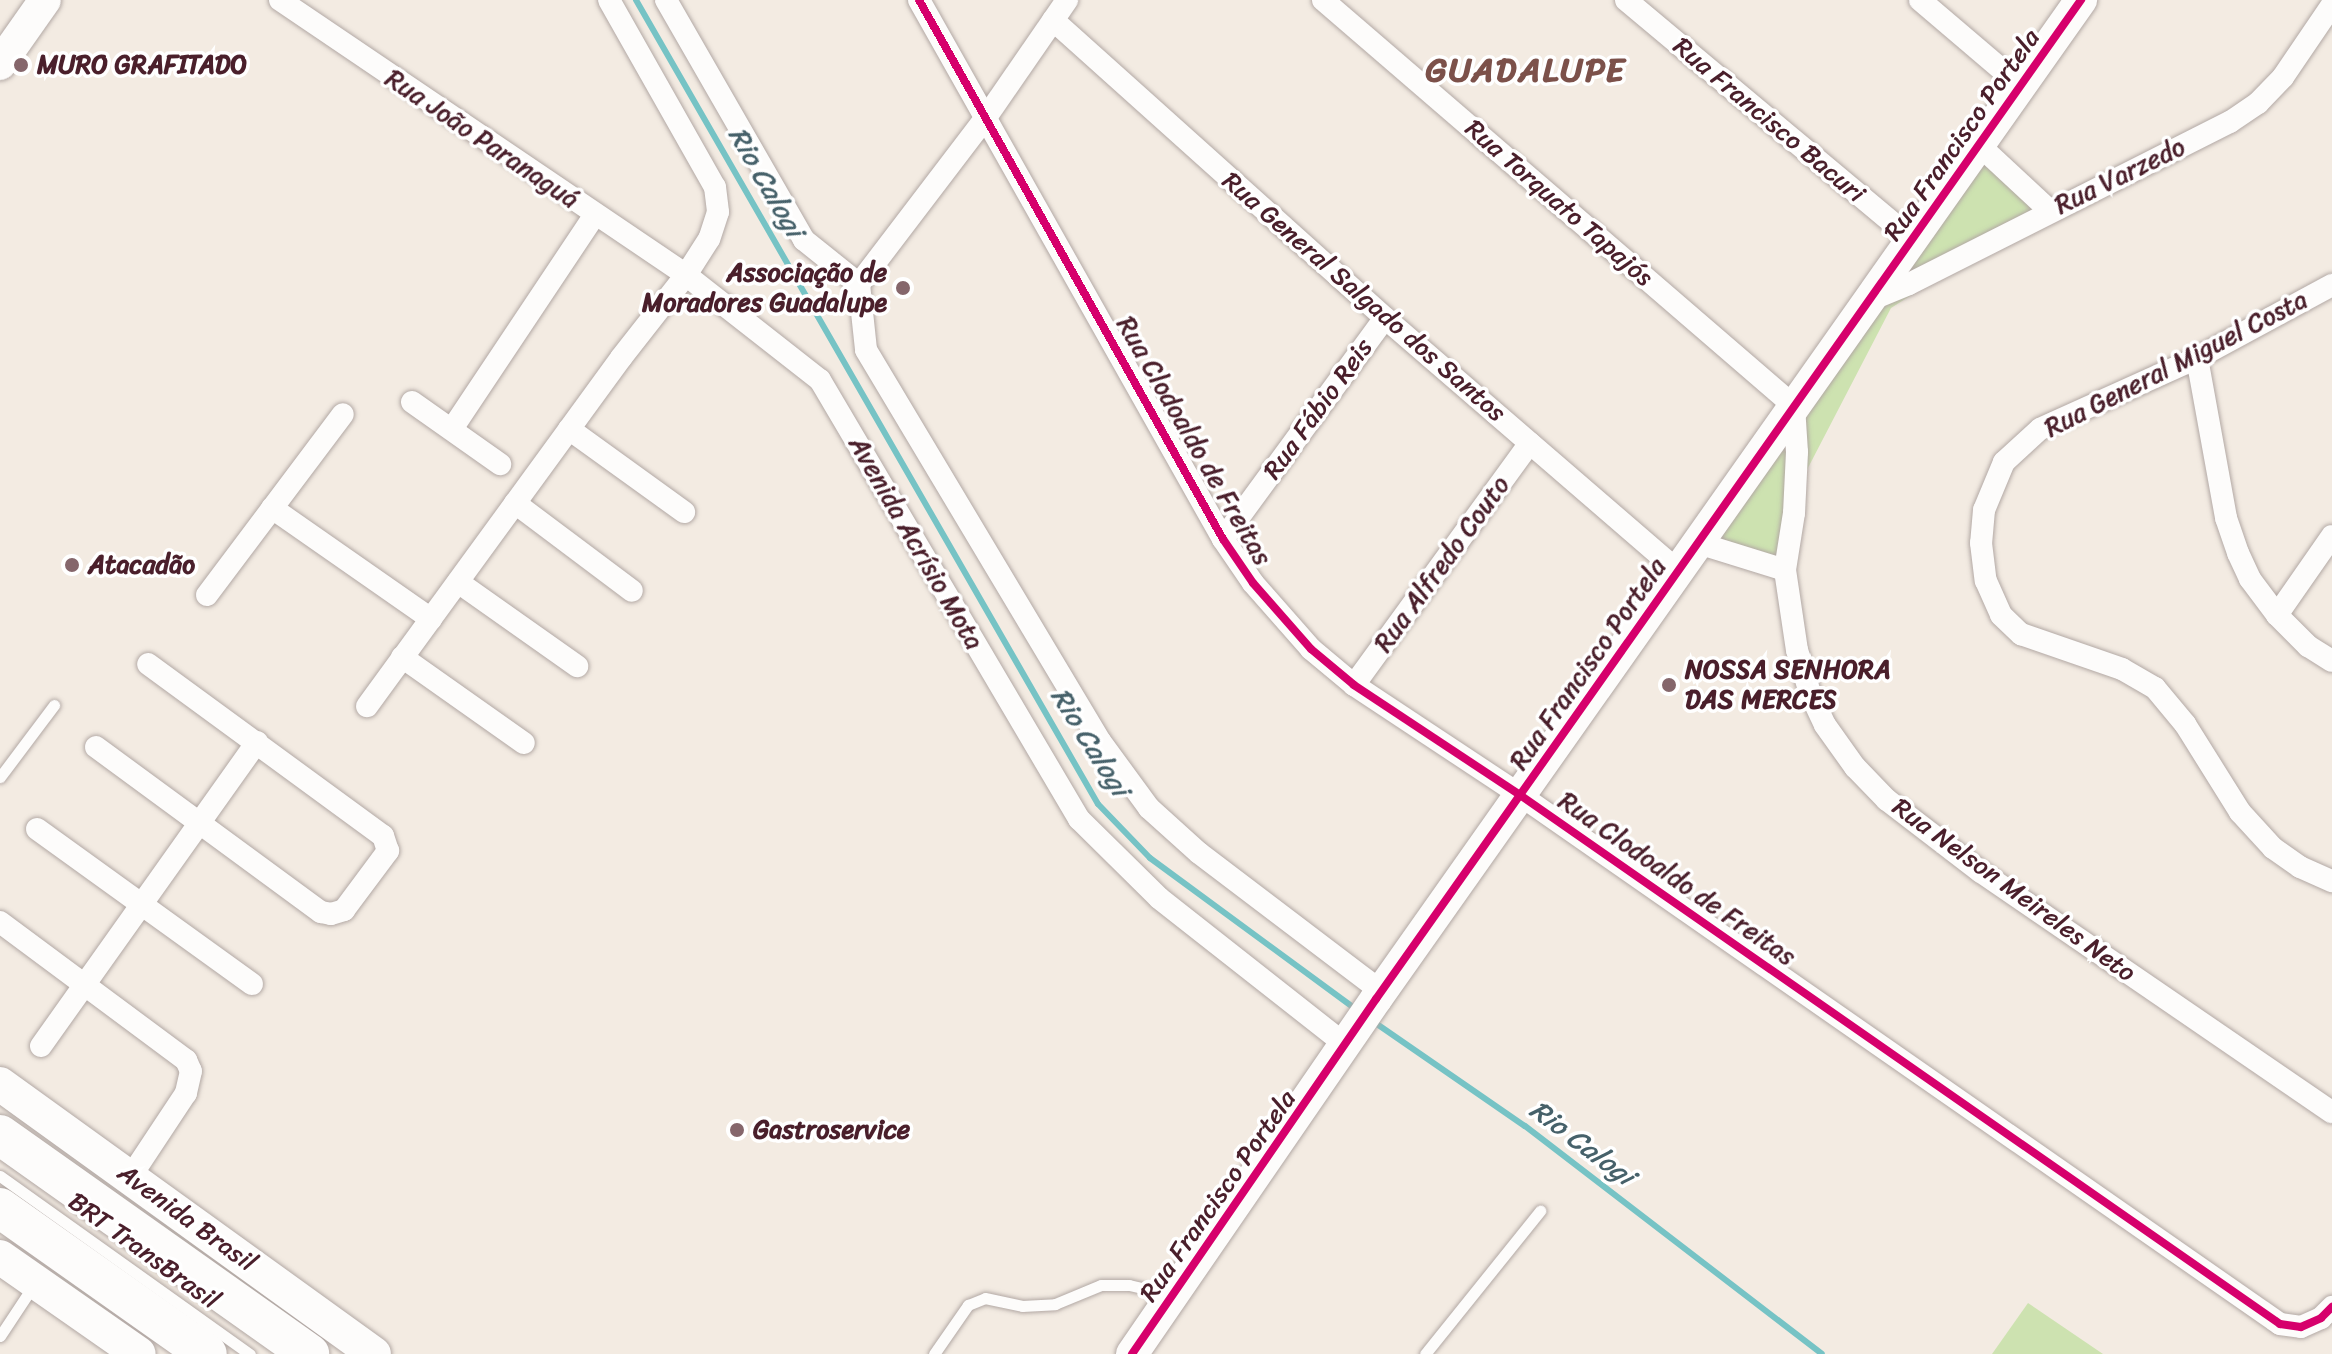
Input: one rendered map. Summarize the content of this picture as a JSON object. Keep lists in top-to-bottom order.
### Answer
{
  "streets": {
    "highway": ["Avenida Brasil"],
    "street": [
      "Rua Francisco Bacuri",
      "Rua Francisco Portela",
      "Rua João Paranaguá",
      "Rua Varzedo",
      "Rua Torquato Tapajós",
      "Rua General Salgado dos Santos",
      "Rua General Miguel Costa",
      "Rua Fábio Reis",
      "Rua Clodoaldo de Freitas",
      "Avenida Acrísio Mota",
      "Rua Alfredo Couto",
      "Rua Nelson Meireles Neto"
    ],
    "lane": ["BRT TransBrasil"]
  },
  "crossings": [
    ["Rua Francisco Bacuri", "Rua Francisco Portela"],
    ["Rua Francisco Portela", "Rua Varzedo"],
    ["Rua Francisco Portela", "Rua Torquato Tapajós"],
    ["Rua Francisco Portela", "Rua General Salgado dos Santos"],
    ["Rua Francisco Portela", "Rua Clodoaldo de Freitas"],
    ["Rua Francisco Portela", "Avenida Acrísio Mota"],
    ["Rua Francisco Portela", "Rua Nelson Meireles Neto"],
    ["Rua João Paranaguá", "Avenida Acrísio Mota"],
    ["Rua Torquato Tapajós", "Rua Nelson Meireles Neto"],
    ["Rua General Salgado dos Santos", "Rua Fábio Reis"],
    ["Rua General Salgado dos Santos", "Rua Alfredo Couto"],
    ["Rua Fábio Reis", "Rua Clodoaldo de Freitas"],
    ["Rua Clodoaldo de Freitas", "Rua Alfredo Couto"]
  ],
  "districts": ["GUADALUPE"],
  "water": ["Rio Calogi"],
  "places": [
    "MURO GRAFITADO",
    "Associação de Moradores Guadalupe",
    "Atacadão",
    "NOSSA SENHORA DAS MERCES",
    "Gastroservice"
  ]
}
